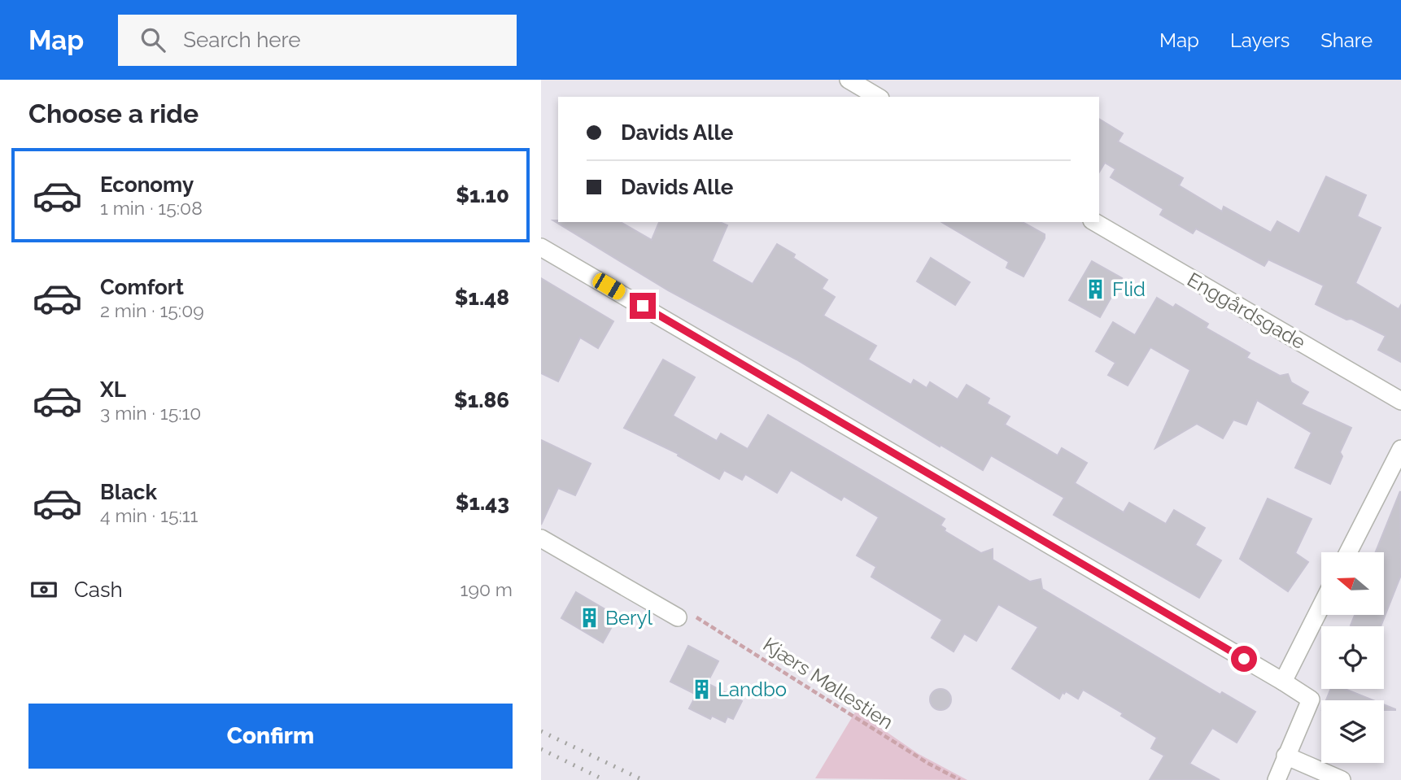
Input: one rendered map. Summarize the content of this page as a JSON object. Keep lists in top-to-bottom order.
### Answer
{
  "streets": {
    "street": ["Enggårdsgade"],
    "path": ["Kjærs Møllestien"]
  },
  "places": {
    "building": ["Flid", "Beryl", "Landbo"]
  },
  "north": "left",
  "page": {
    "header": "Map",
    "search": "Search here",
    "nav": ["Map", "Layers", "Share"],
    "heading": "Choose a ride",
    "banner": ["Davids Alle", "Davids Alle"],
    "list": [
      {
        "name": "Economy",
        "note": "1 min · 15:08",
        "value": "$1.10"
      },
      {
        "name": "Comfort",
        "note": "2 min · 15:09",
        "value": "$1.48"
      },
      {
        "name": "XL",
        "note": "3 min · 15:10",
        "value": "$1.86"
      },
      {
        "name": "Black",
        "note": "4 min · 15:11",
        "value": "$1.43"
      }
    ],
    "pay": ["Cash", "190 m"],
    "buttons": "Confirm"
  }
}
